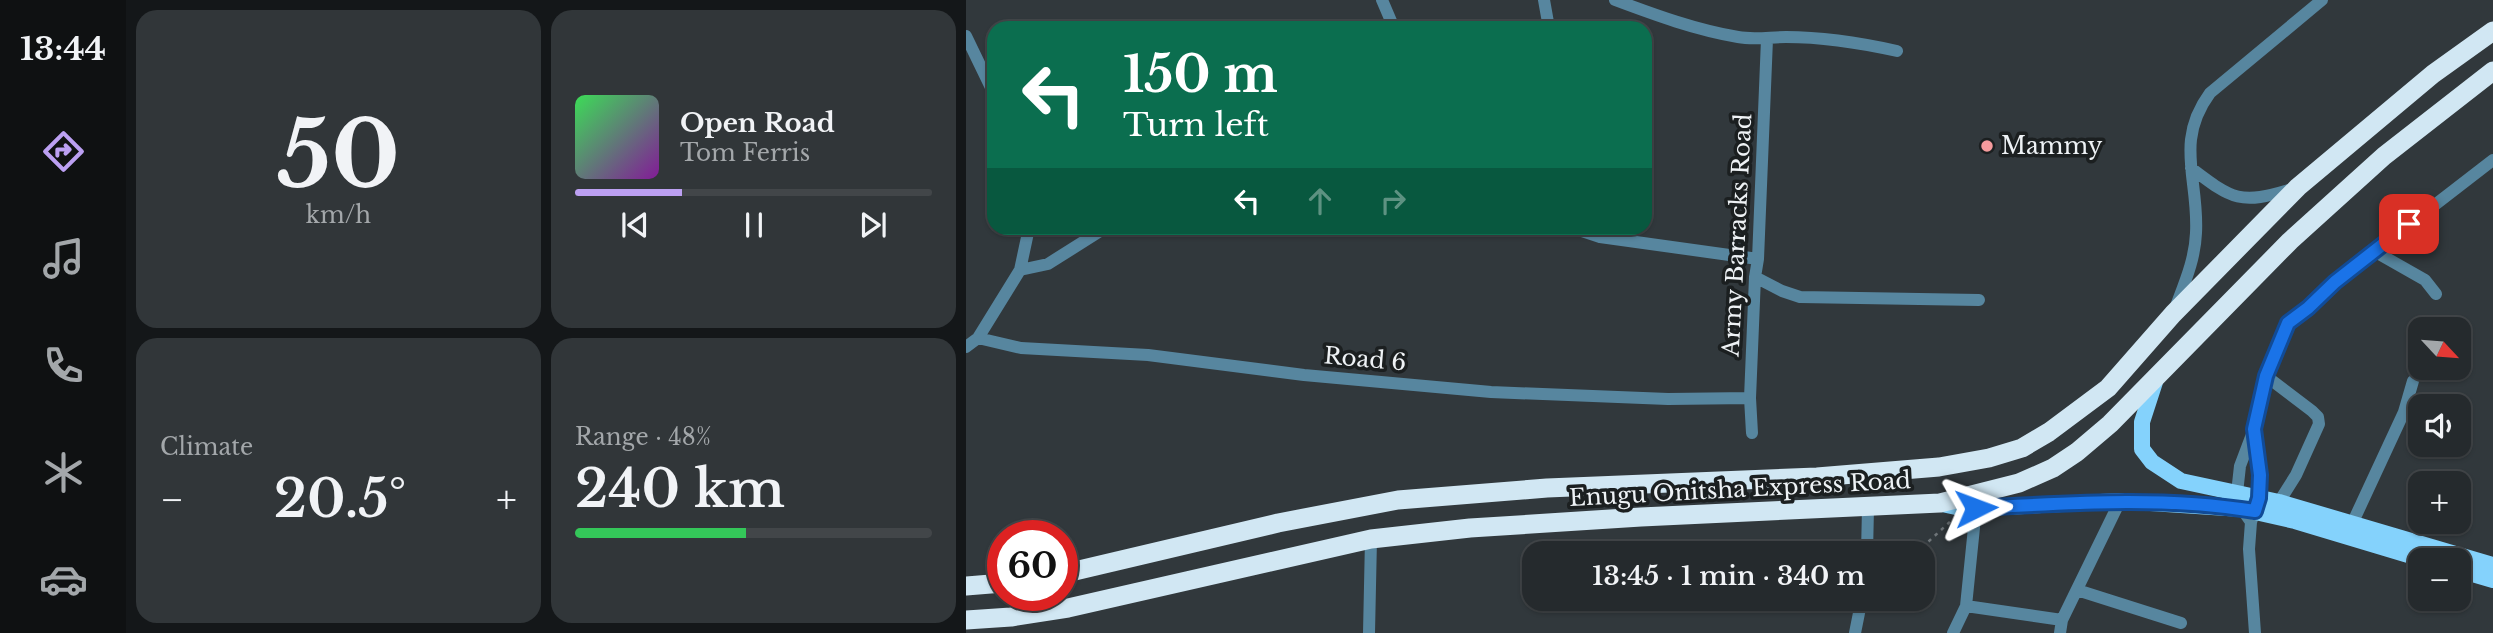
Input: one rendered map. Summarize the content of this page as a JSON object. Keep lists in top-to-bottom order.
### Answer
{
  "streets": {
    "highway": ["Enugu Onitsha Express Road"],
    "street": ["Army Barracks Road", "Road 6"]
  },
  "crossings": [
    ["Army Barracks Road", "Road 6"]
  ],
  "places": ["Mammy"],
  "north": "bottom right",
  "page": {
    "tabs": "13:44",
    "tile": [
      ["50", "km/h"],
      "Climate",
      ["Range · 48%", "240 km"]
    ],
    "turn": ["150 m", "Turn left"],
    "song": ["Open Road", "Tom Ferris"],
    "map_buttons": ["+", "−"],
    "heat": ["−", "20.5°", "+"],
    "limit": "60",
    "trip": "13:45 · 1 min · 340 m"
  }
}
